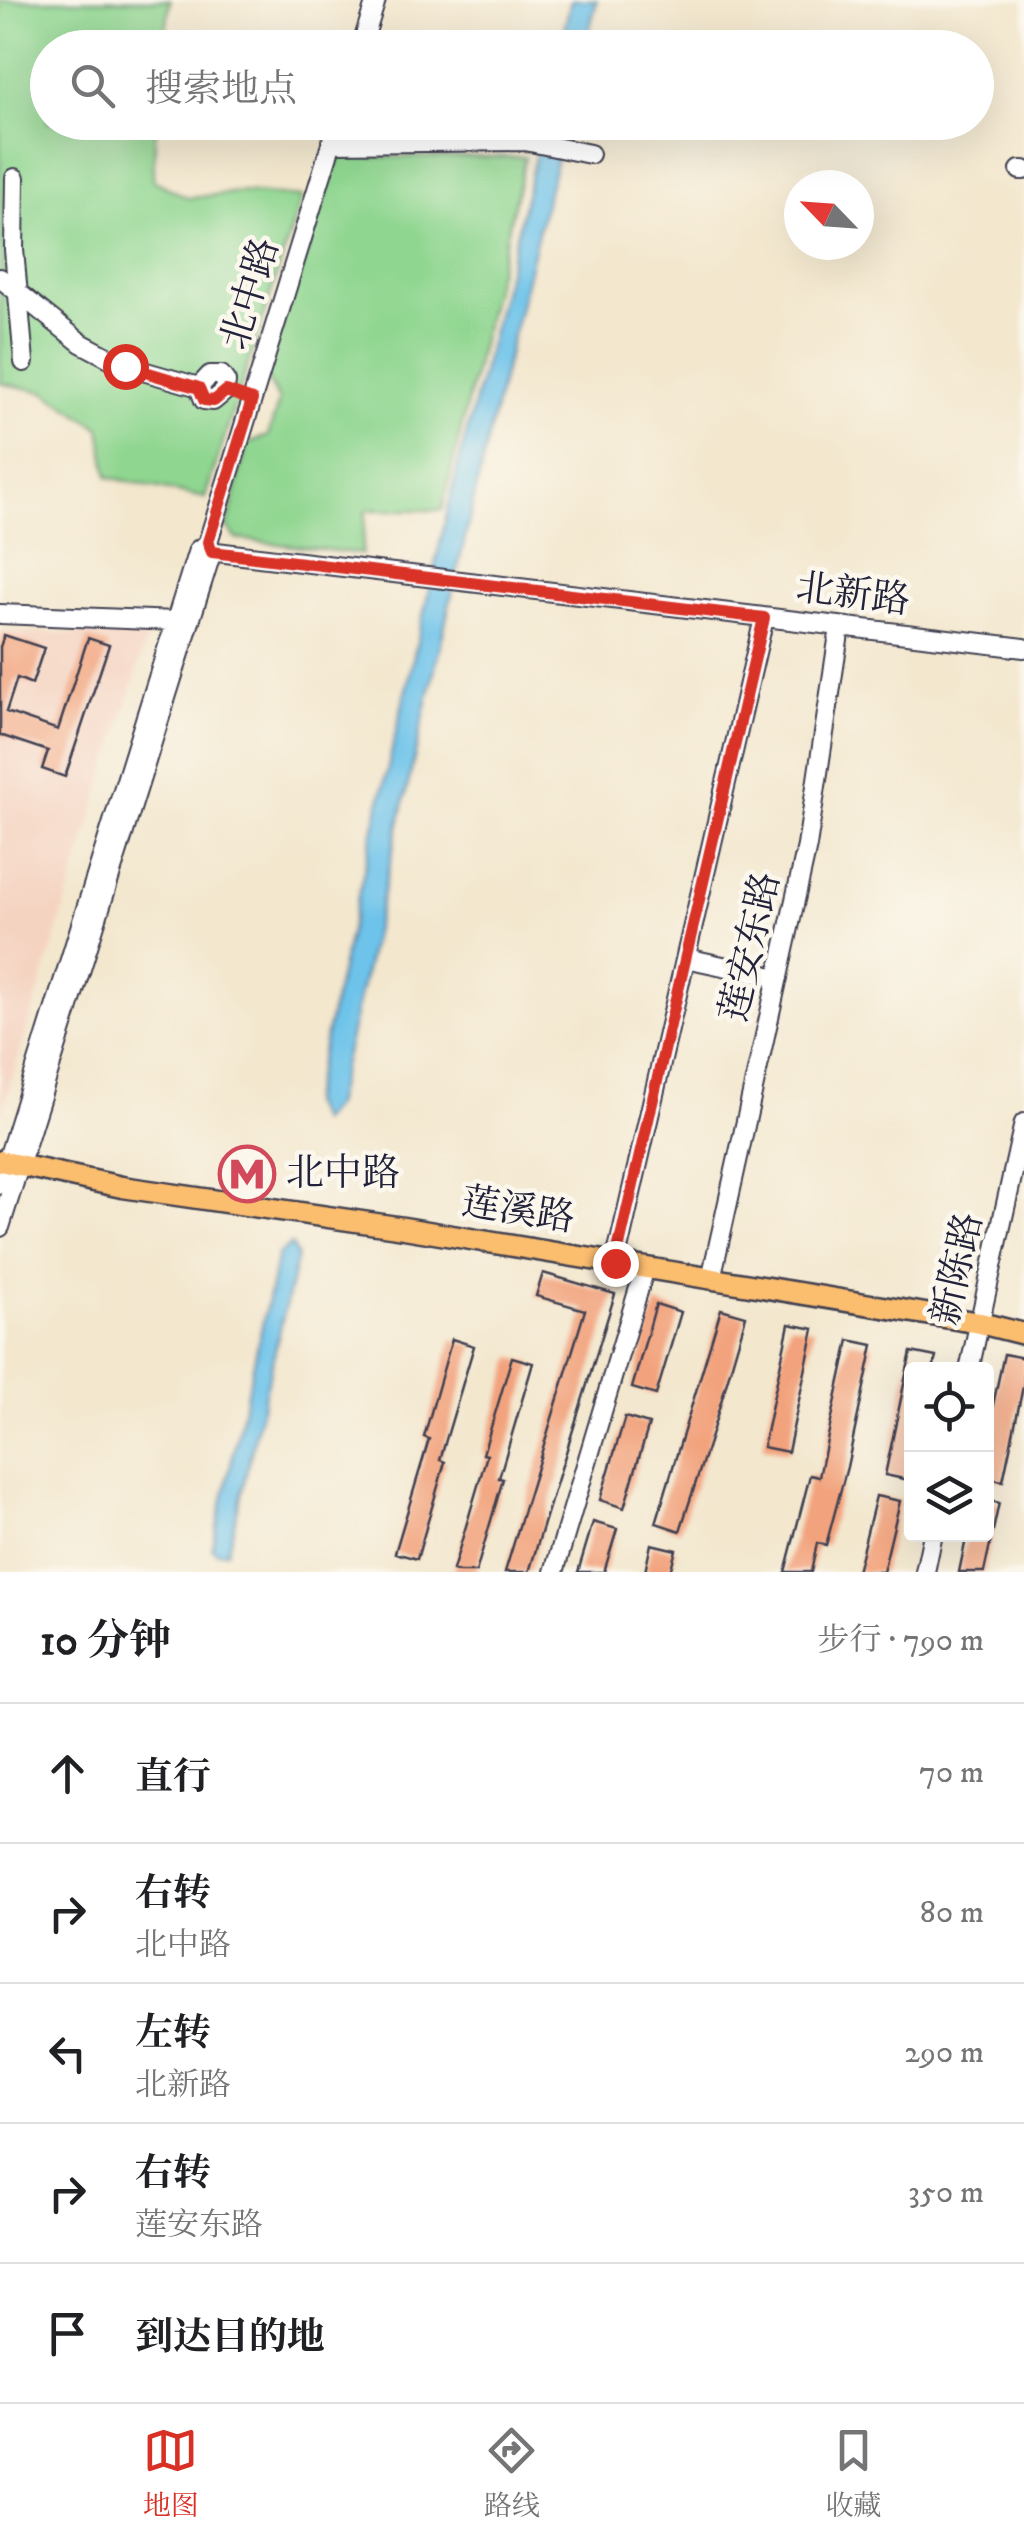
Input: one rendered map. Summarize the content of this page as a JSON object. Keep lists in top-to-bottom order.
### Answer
{
  "streets": {
    "main road": ["莲溪路"],
    "street": [
      "北中路",
      "北新路",
      "莲安东路",
      "新陈路"
    ]
  },
  "crossings": [
    ["北中路", "北新路"],
    ["北中路", "莲溪路"],
    ["北新路", "莲安东路"],
    ["莲安东路", "莲溪路"],
    ["莲溪路", "新陈路"]
  ],
  "places": {
    "metro station": ["北中路"]
  },
  "north": "top left",
  "page": {
    "search": "搜索地点",
    "heading": ["10 分钟", "步行 · 790 m"],
    "list": [
      ["直行", "70 m"],
      ["右转", "北中路", "80 m"],
      ["左转", "北新路", "290 m"],
      ["右转", "莲安东路", "350 m"],
      "到达目的地"
    ],
    "nav": ["地图", "路线", "收藏"]
  }
}
